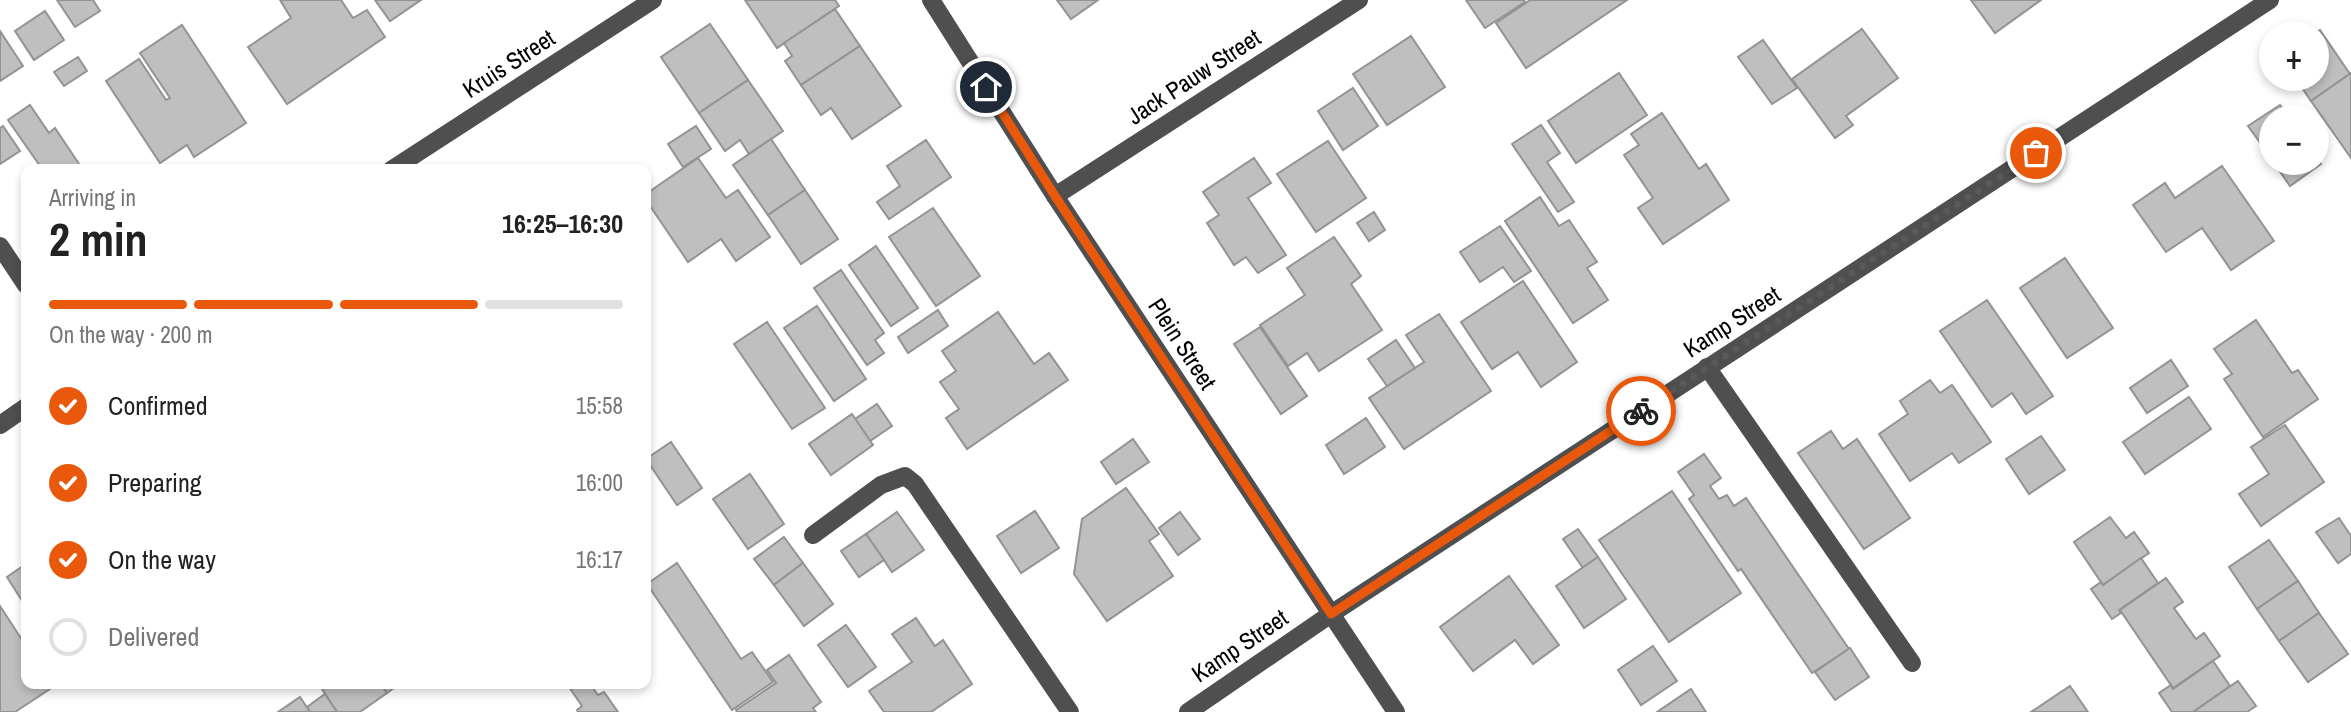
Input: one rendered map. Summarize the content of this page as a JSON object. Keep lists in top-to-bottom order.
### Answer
{
  "streets": {
    "street": [
      "Kruis Street",
      "Jack Pauw Street",
      "Kamp Street",
      "Plein Street"
    ]
  },
  "crossings": [
    ["Jack Pauw Street", "Plein Street"],
    ["Kamp Street", "Plein Street"]
  ],
  "page": {
    "map_buttons": ["+", "−"],
    "heading": ["2 min", "Arriving in", "16:25–16:30"],
    "bar": "On the way · 200 m",
    "list": [
      ["Confirmed", "15:58"],
      ["Preparing", "16:00"],
      ["On the way", "16:17"],
      "Delivered"
    ]
  }
}
